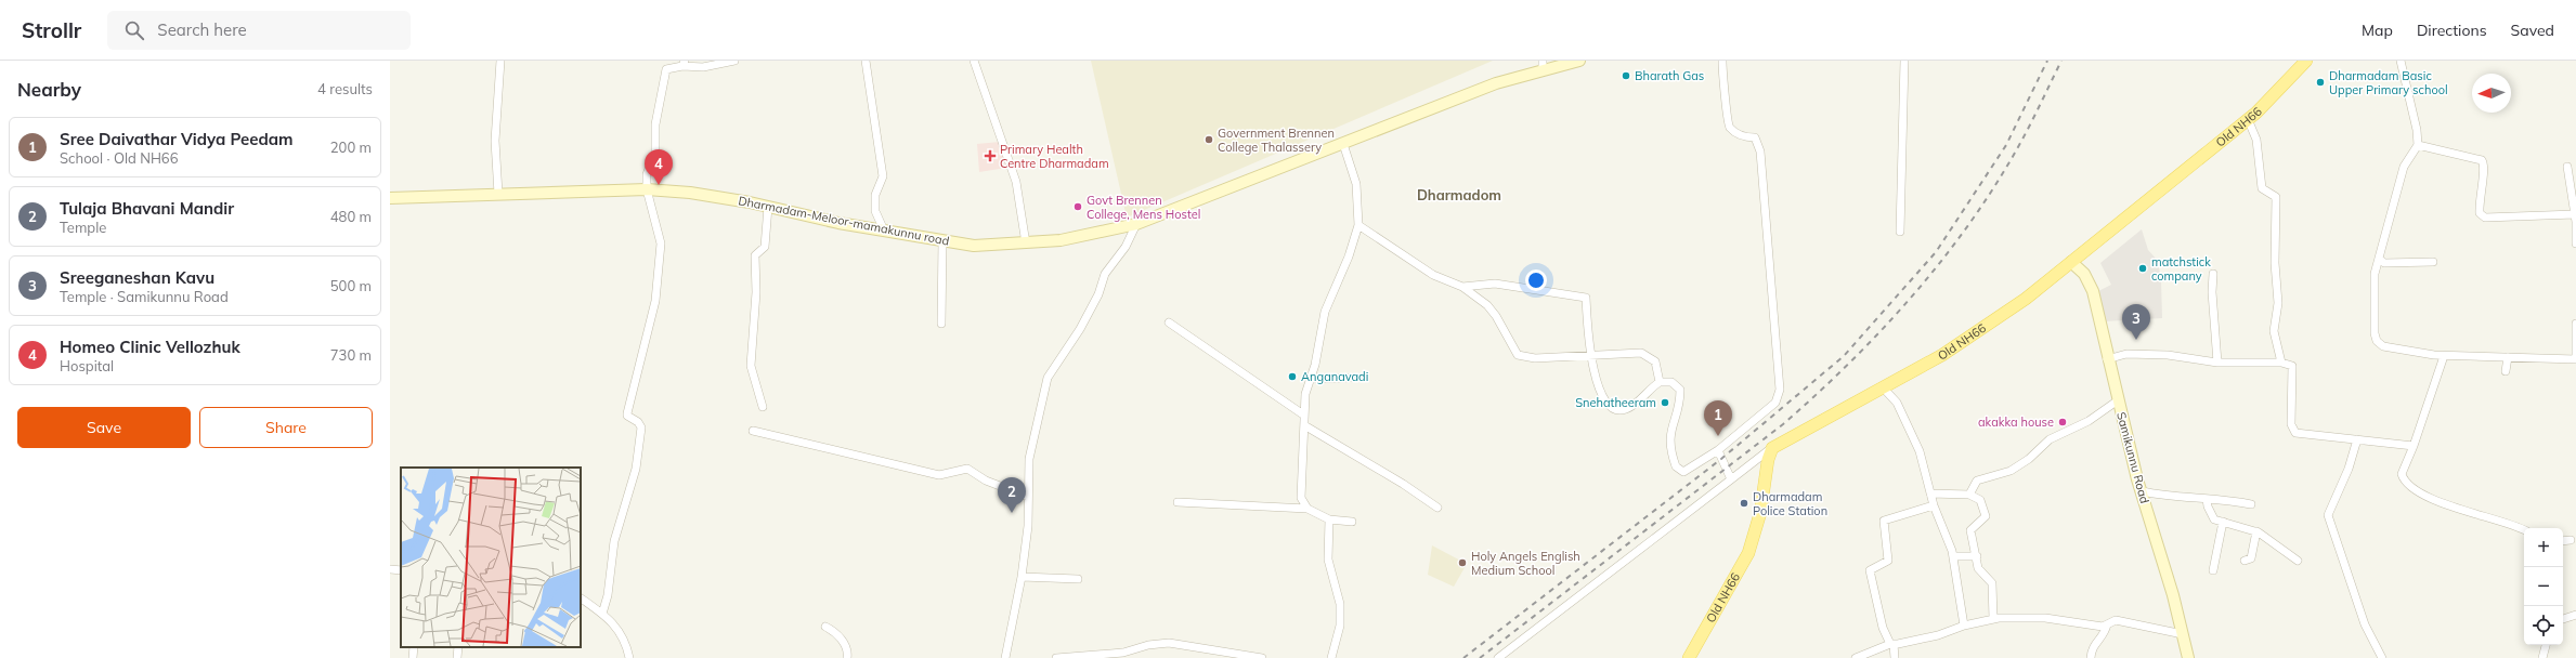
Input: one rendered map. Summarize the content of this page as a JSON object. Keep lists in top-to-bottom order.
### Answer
{
  "streets": {
    "main road": ["Old NH66", "Dharmadam-Meloor-mamakunnu road", "Samikunnu Road"]
  },
  "crossings": [
    ["Old NH66", "Samikunnu Road"]
  ],
  "districts": ["Dharmadom"],
  "places": {
    "other": [
      "Bharath Gas",
      "Dharmadam Basic Upper Primary school",
      "Government Brennen College Thalassery",
      "Govt Brennen College, Mens Hostel",
      "matchstick company",
      "Anganavadi",
      "Snehatheeram",
      "akakka house",
      "Dharmadam Police Station",
      "Holy Angels English Medium School"
    ],
    "health": ["Primary Health Centre Dharmadam"]
  },
  "north": "left",
  "page": {
    "header": "Strollr",
    "search": "Search here",
    "nav": ["Map", "Directions", "Saved"],
    "heading": ["Nearby", "4 results"],
    "list": [
      {
        "mark": "1",
        "name": "Sree Daivathar Vidya Peedam",
        "note": "School · Old NH66",
        "value": "200 m"
      },
      {
        "mark": "2",
        "name": "Tulaja Bhavani Mandir",
        "note": "Temple",
        "value": "480 m"
      },
      {
        "mark": "3",
        "name": "Sreeganeshan Kavu",
        "note": "Temple · Samikunnu Road",
        "value": "500 m"
      },
      {
        "mark": "4",
        "name": "Homeo Clinic Vellozhuk",
        "note": "Hospital",
        "value": "730 m"
      }
    ],
    "pins": [
      "4",
      "3",
      "1",
      "2"
    ],
    "buttons": ["Save", "Share"],
    "map_buttons": ["+", "−"]
  }
}
